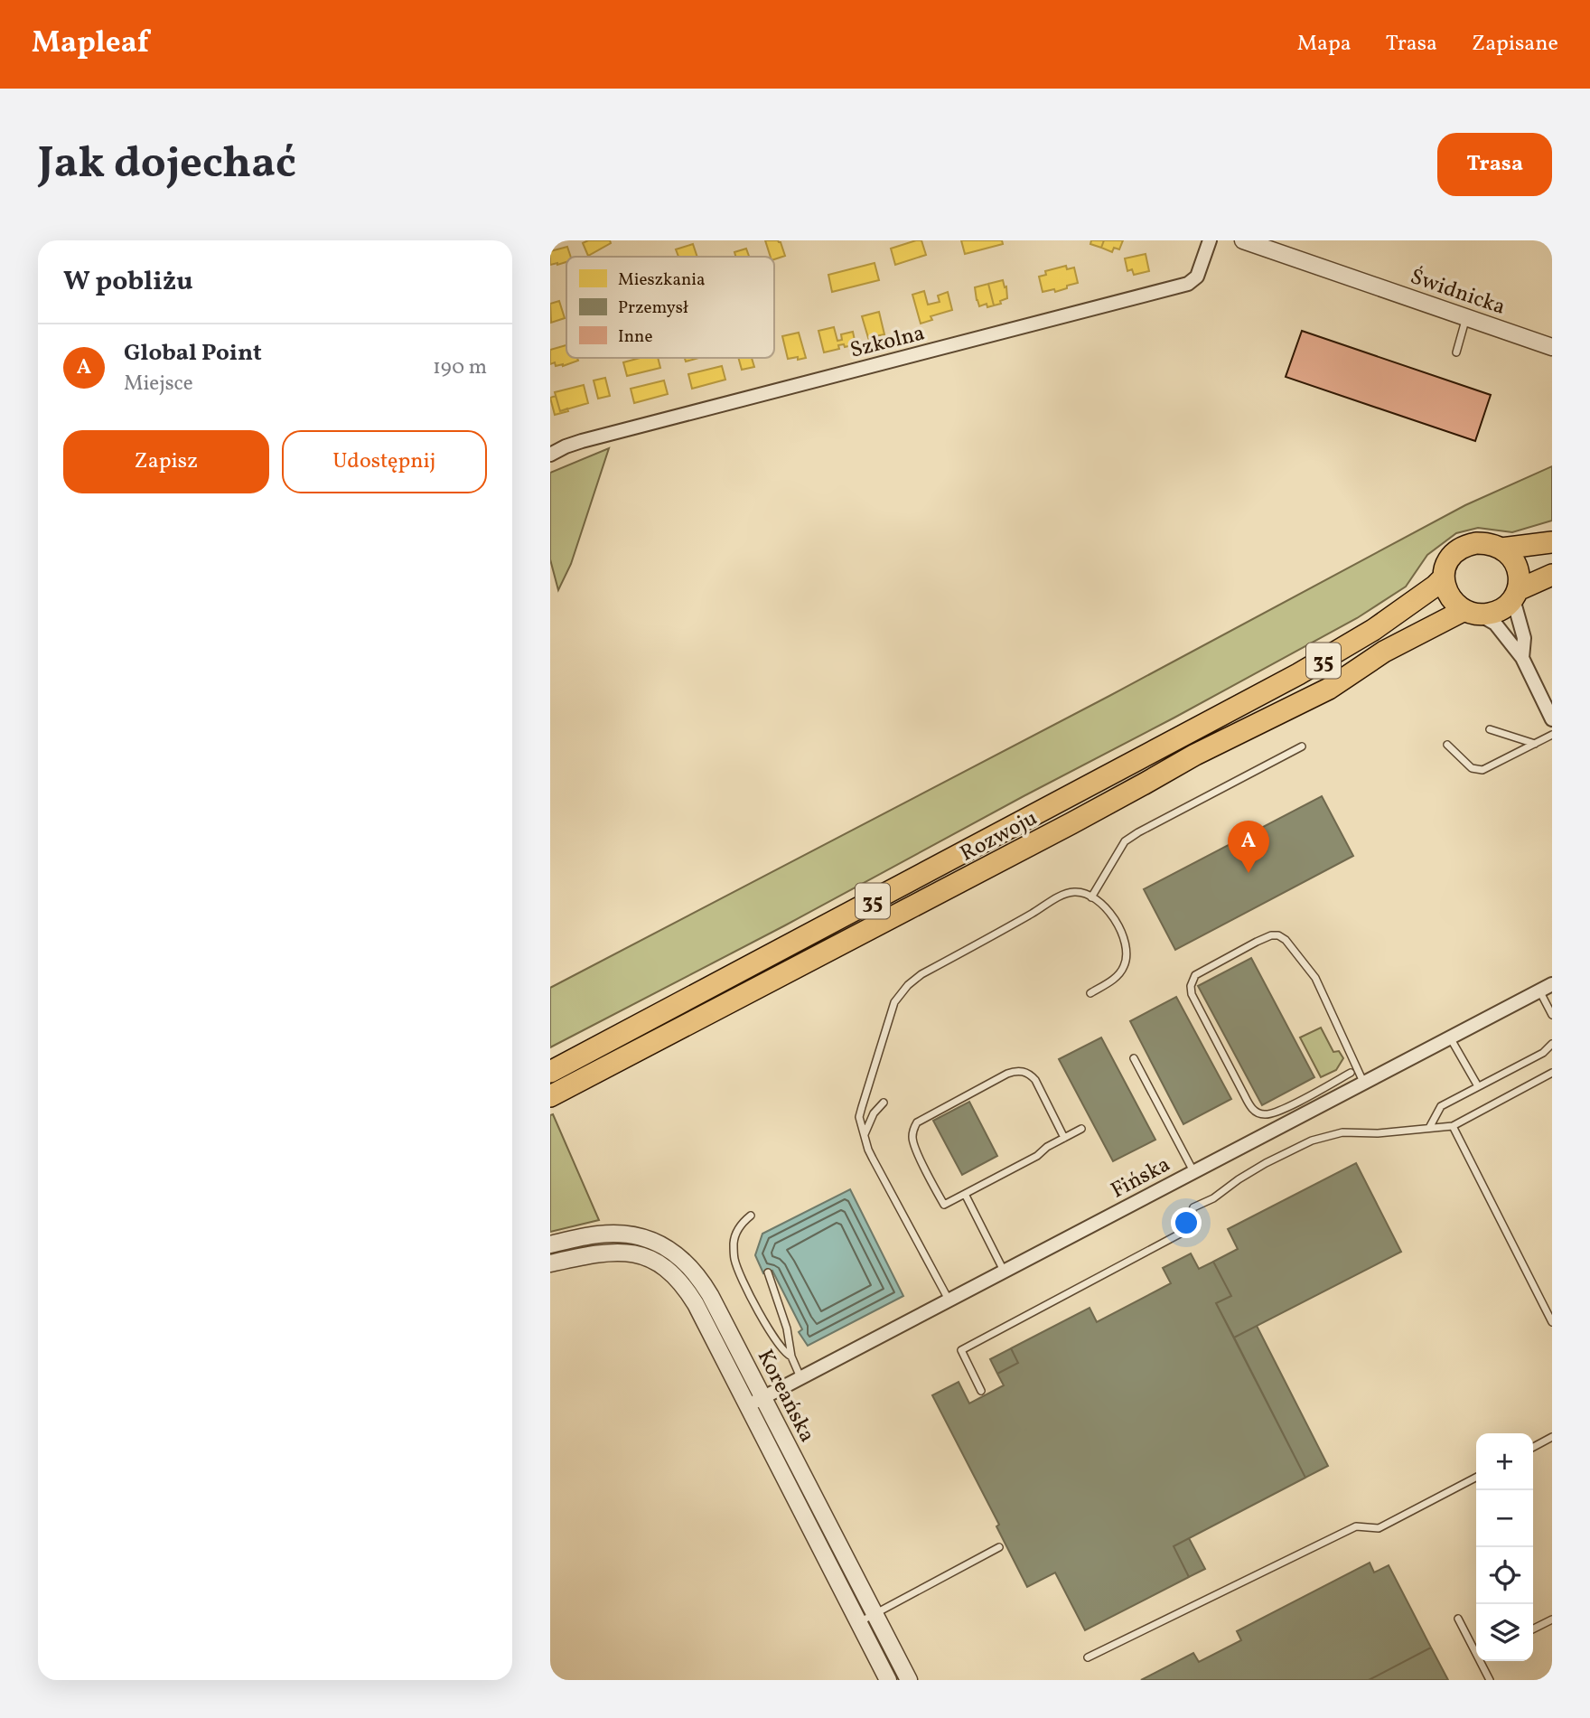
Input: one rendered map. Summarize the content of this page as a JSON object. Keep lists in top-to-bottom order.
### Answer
{
  "streets": {
    "main road": ["35", "Rozwoju"],
    "street": [
      "Świdnicka",
      "Szkolna",
      "Fińska",
      "Koreańska"
    ]
  },
  "crossings": [
    ["35", "Rozwoju"],
    ["Fińska", "Koreańska"]
  ],
  "legend": ["Mieszkania", "Przemysł", "Inne"],
  "page": {
    "header": "Mapleaf",
    "nav": ["Mapa", "Trasa", "Zapisane"],
    "buttons": [
      "Trasa",
      ["Zapisz", "Udostępnij"]
    ],
    "title": "Jak dojechać",
    "heading": "W pobliżu",
    "list": [
      {
        "mark": "A",
        "name": "Global Point",
        "note": "Miejsce",
        "value": "190 m"
      }
    ],
    "pins": "A",
    "map_buttons": ["+", "−"]
  }
}
